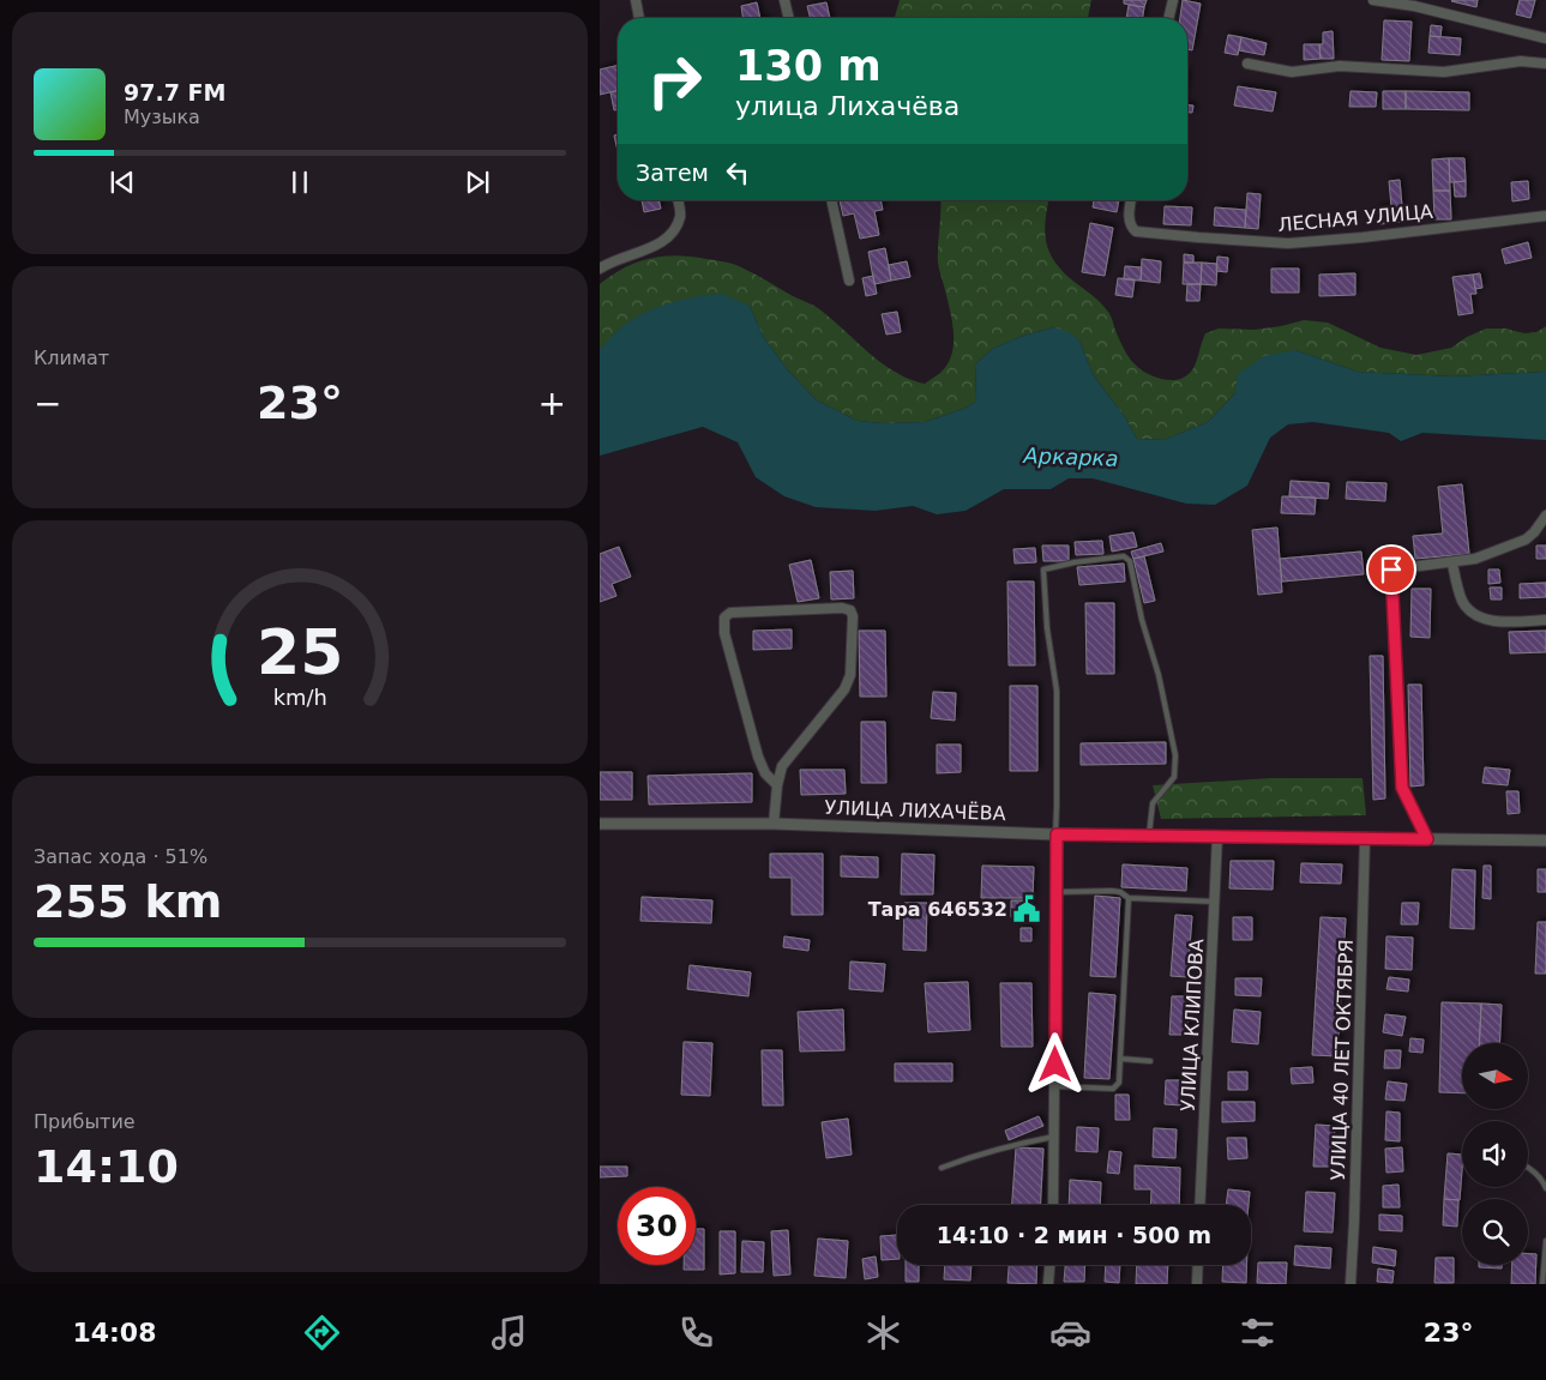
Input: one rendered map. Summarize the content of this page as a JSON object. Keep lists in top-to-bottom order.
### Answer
{
  "streets": {
    "street": [
      "ЛЕСНАЯ УЛИЦА",
      "УЛИЦА ЛИХАЧЁВА",
      "УЛИЦА КЛИПОВА",
      "УЛИЦА 40 ЛЕТ ОКТЯБРЯ"
    ]
  },
  "crossings": [
    ["УЛИЦА ЛИХАЧЁВА", "УЛИЦА КЛИПОВА"],
    ["УЛИЦА ЛИХАЧЁВА", "УЛИЦА 40 ЛЕТ ОКТЯБРЯ"]
  ],
  "water": ["Аркарка"],
  "places": {
    "public building": ["Тара 646532"]
  },
  "north": "right",
  "page": {
    "turn": ["130 m", "улица Лихачёва"],
    "song": ["97.7 FM", "Музыка"],
    "then": "Затем",
    "tile": [
      "Климат",
      ["Запас хода · 51%", "255 km"],
      ["Прибытие", "14:10"]
    ],
    "heat": ["−", "23°", "+"],
    "limit": "30",
    "trip": "14:10 · 2 мин · 500 m",
    "tabs": ["14:08", "23°"],
    "gauge": ["25", "km/h"]
  }
}
